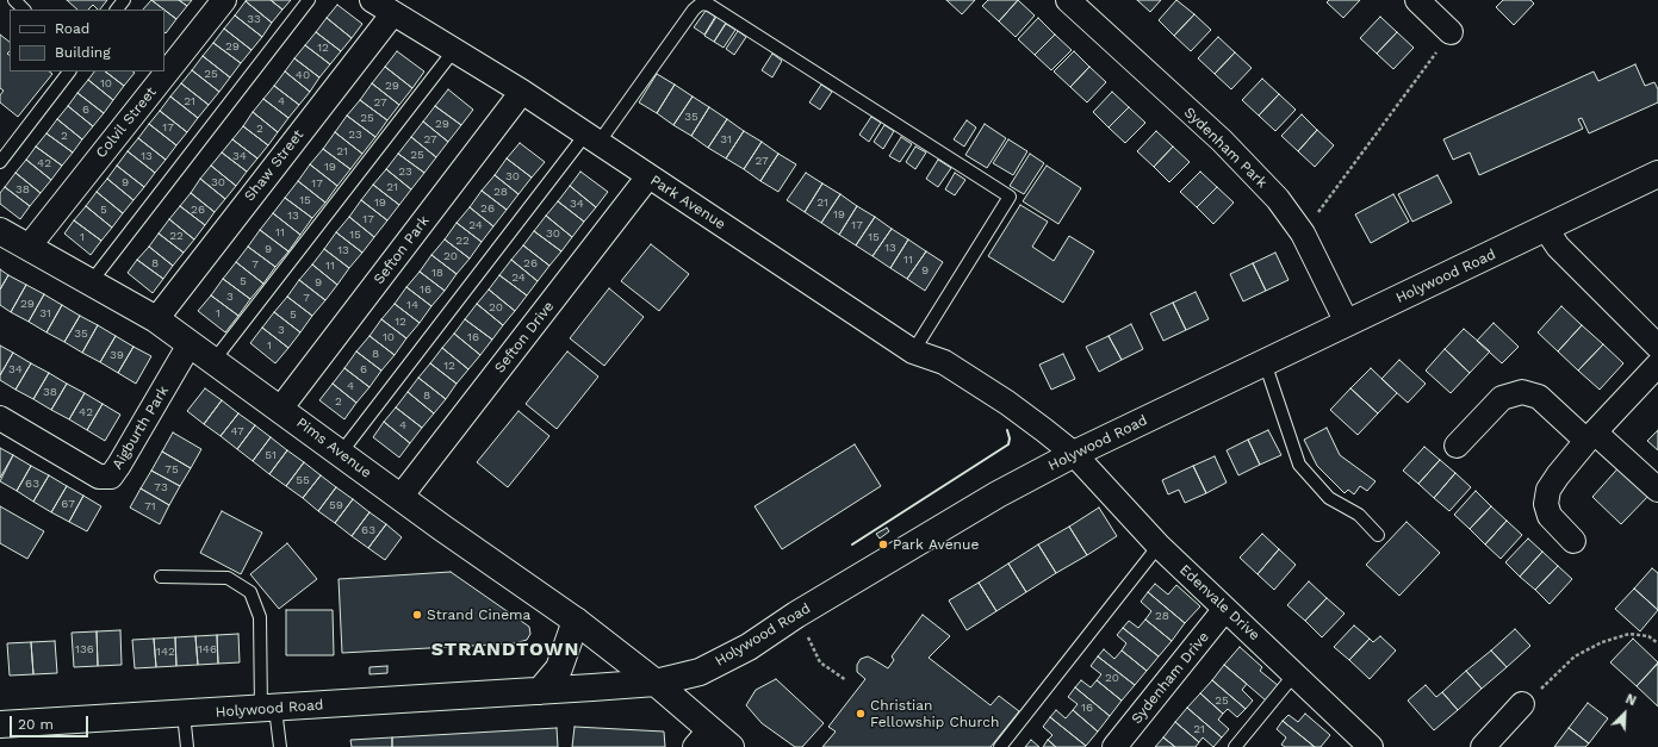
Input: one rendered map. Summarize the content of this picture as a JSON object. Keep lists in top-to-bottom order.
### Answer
{
  "streets": {
    "main road": ["Holywood Road", "Pims Avenue"],
    "street": [
      "Colvil Street",
      "Sydenham Park",
      "Shaw Street",
      "Park Avenue",
      "Sefton Park",
      "Sefton Drive",
      "Aigburth Park",
      "Edenvale Drive",
      "Sydenham Drive"
    ]
  },
  "crossings": [
    ["Colvil Street", "Pims Avenue"],
    ["Sydenham Park", "Holywood Road"],
    ["Shaw Street", "Park Avenue"],
    ["Shaw Street", "Pims Avenue"],
    ["Park Avenue", "Sefton Park"],
    ["Park Avenue", "Holywood Road"],
    ["Park Avenue", "Sefton Drive"],
    ["Park Avenue", "Edenvale Drive"],
    ["Sefton Park", "Pims Avenue"],
    ["Holywood Road", "Pims Avenue"],
    ["Holywood Road", "Edenvale Drive"],
    ["Sefton Drive", "Pims Avenue"],
    ["Aigburth Park", "Pims Avenue"],
    ["Edenvale Drive", "Sydenham Drive"]
  ],
  "districts": ["STRANDTOWN"],
  "places": ["Park Avenue", "Strand Cinema", "Christian Fellowship Church"],
  "house_numbers": [
    "33",
    "29",
    "12",
    "25",
    "40",
    "10",
    "29",
    "21",
    "4",
    "27",
    "6",
    "35",
    "25",
    "29",
    "17",
    "2",
    "23",
    "2",
    "27",
    "31",
    "21",
    "25",
    "13",
    "34",
    "27",
    "42",
    "19",
    "23",
    "30",
    "9",
    "30",
    "17",
    "21",
    "38",
    "28",
    "15",
    "19",
    "21",
    "34",
    "26",
    "5",
    "26",
    "19",
    "13",
    "17",
    "24",
    "17",
    "11",
    "30",
    "15",
    "22",
    "1",
    "15",
    "22",
    "13",
    "9",
    "13",
    "20",
    "11",
    "8",
    "26",
    "7",
    "11",
    "9",
    "18",
    "24",
    "5",
    "9",
    "16",
    "3",
    "7",
    "29",
    "14",
    "20",
    "31",
    "1",
    "5",
    "12",
    "3",
    "35",
    "10",
    "16",
    "1",
    "8",
    "39",
    "12",
    "34",
    "6",
    "4",
    "38",
    "8",
    "2",
    "42",
    "4",
    "47",
    "51",
    "75",
    "55",
    "63",
    "73",
    "67",
    "59",
    "71",
    "63",
    "28",
    "136",
    "146",
    "142",
    "20",
    "25",
    "16",
    "21"
  ],
  "legend": ["Road", "Building"],
  "scale_bar": "20 m",
  "north": "top right"
}
